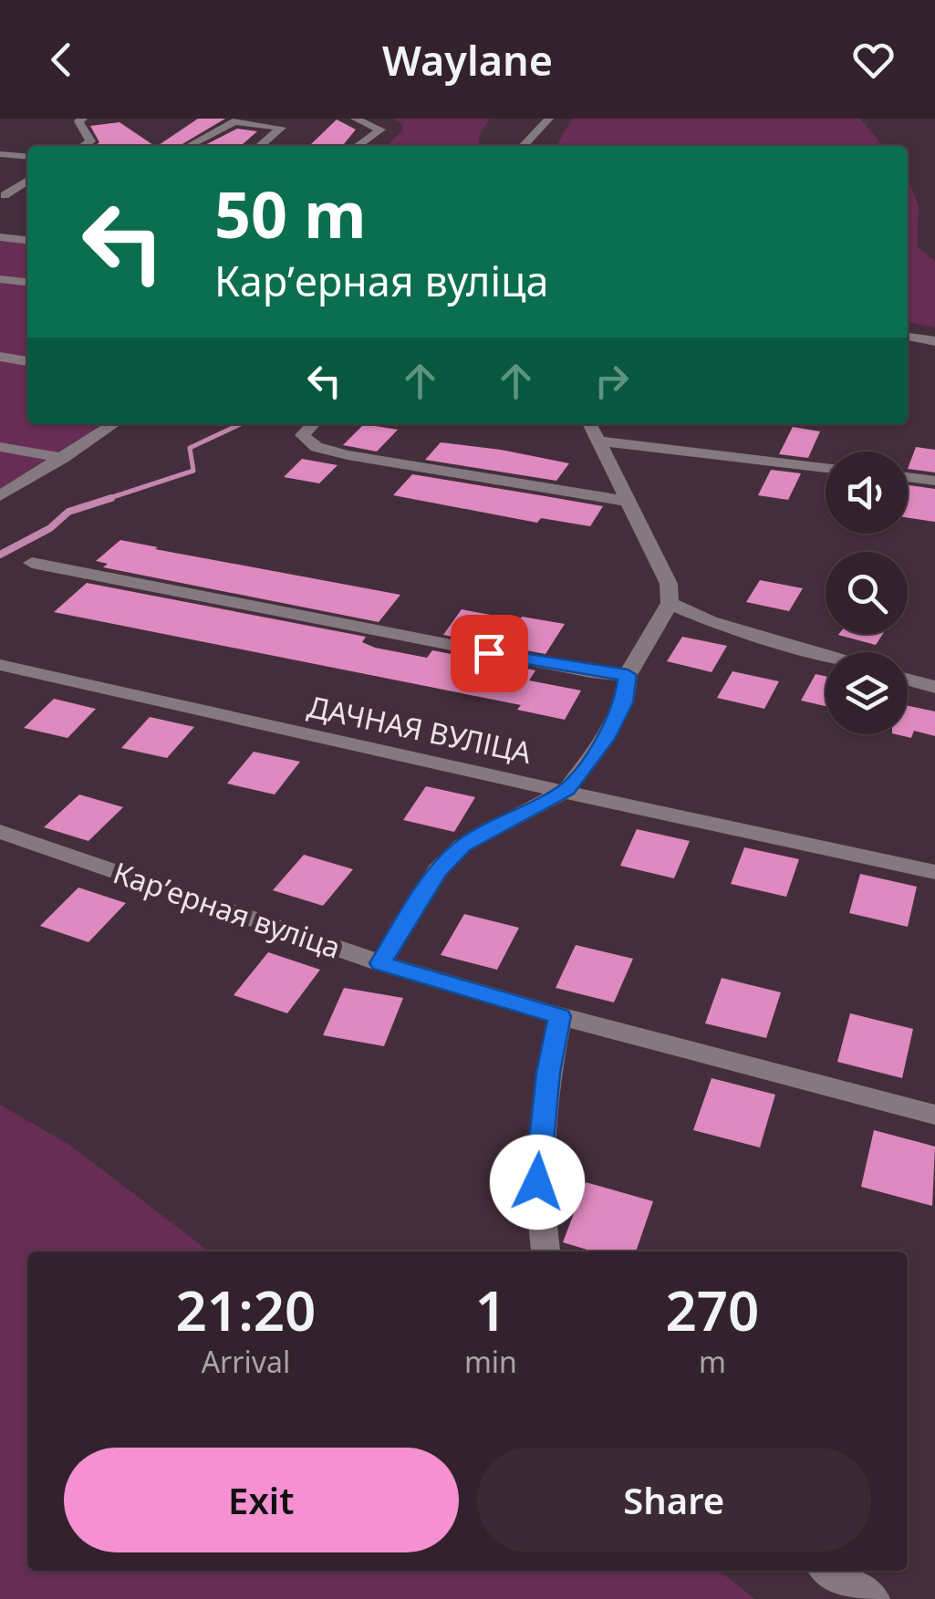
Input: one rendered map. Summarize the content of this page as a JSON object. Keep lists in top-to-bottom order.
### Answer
{
  "streets": {
    "street": ["ДАЧНАЯ ВУЛІЦА", "Карʼерная вуліца"]
  },
  "page": {
    "header": "Waylane",
    "turn": ["50 m", "Карʼерная вуліца"],
    "eta": [
      "21:20",
      "Arrival",
      "1",
      "min",
      "270",
      "m"
    ],
    "buttons": ["Exit", "Share"]
  }
}
